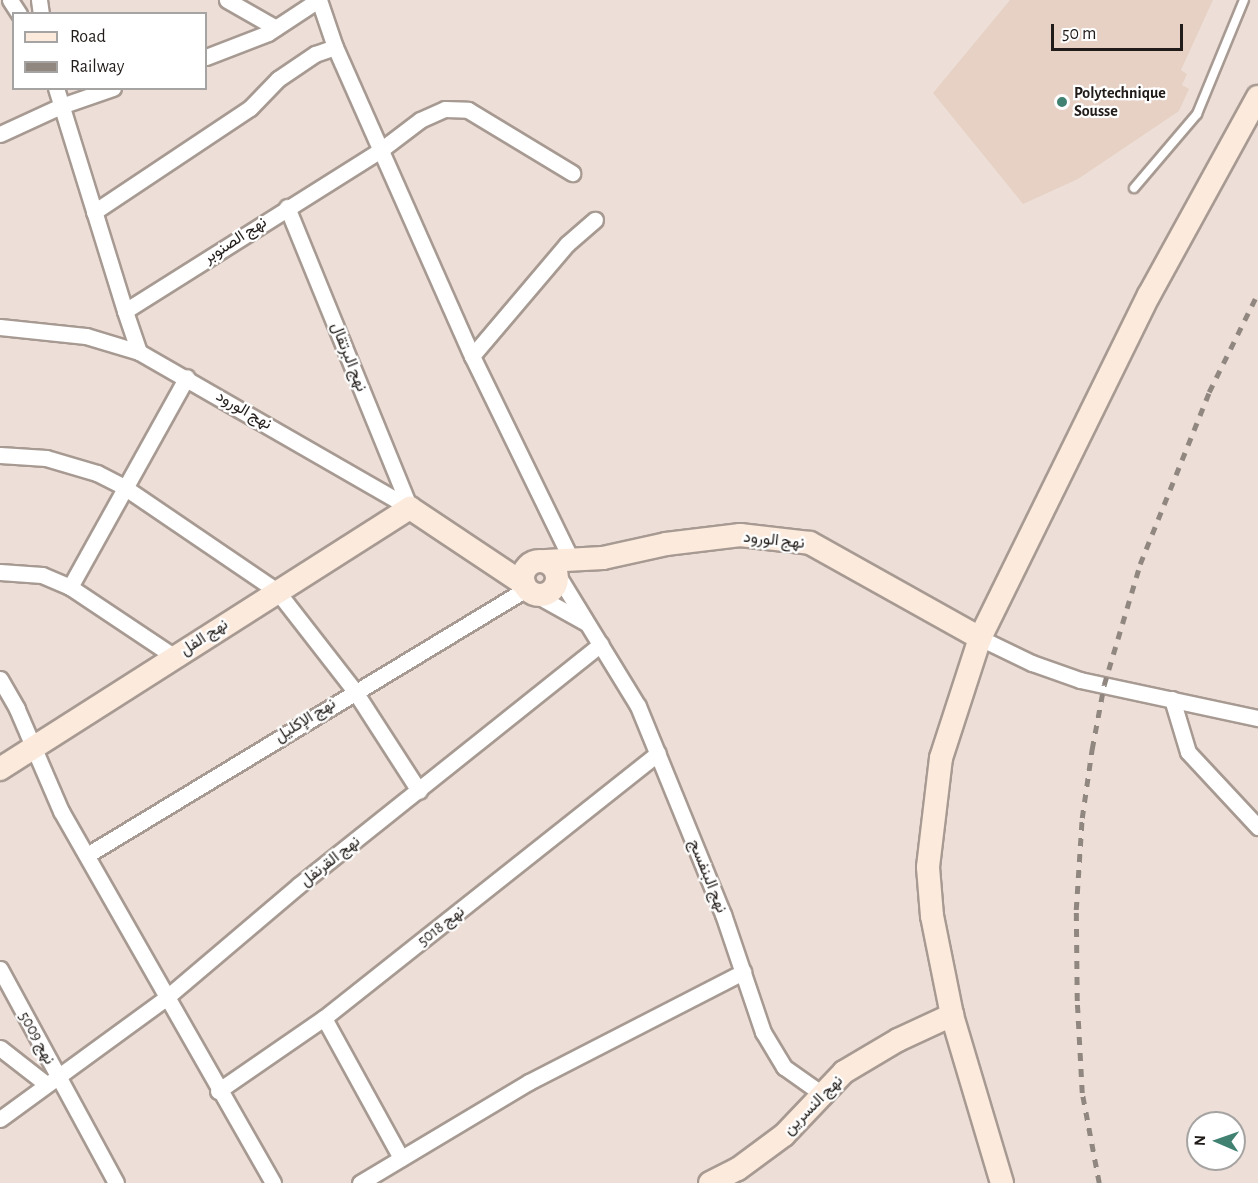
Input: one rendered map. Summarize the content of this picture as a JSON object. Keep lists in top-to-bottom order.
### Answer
{
  "streets": {
    "street": [
      "نهج الصنوبر",
      "نهج البرتقال",
      "نهج الورود",
      "نهج الفل",
      "نهج الإكليل",
      "نهج القرنفل",
      "نهج البنفسج",
      "نهج 5018",
      "نهج 5009",
      "نهج النسرين"
    ]
  },
  "crossings": [
    ["نهج الصنوبر", "نهج البرتقال"],
    ["نهج الصنوبر", "نهج البنفسج"],
    ["نهج البرتقال", "نهج الورود"],
    ["نهج البرتقال", "نهج الفل"],
    ["نهج الورود", "نهج الفل"],
    ["نهج الورود", "نهج الإكليل"],
    ["نهج الورود", "نهج البنفسج"],
    ["نهج الإكليل", "نهج البنفسج"],
    ["نهج القرنفل", "نهج البنفسج"],
    ["نهج القرنفل", "نهج 5009"],
    ["نهج البنفسج", "نهج 5018"],
    ["نهج البنفسج", "نهج النسرين"]
  ],
  "places": ["Polytechnique Sousse"],
  "legend": ["Road", "Railway"],
  "scale_bar": "50 m",
  "north": "left"
}
